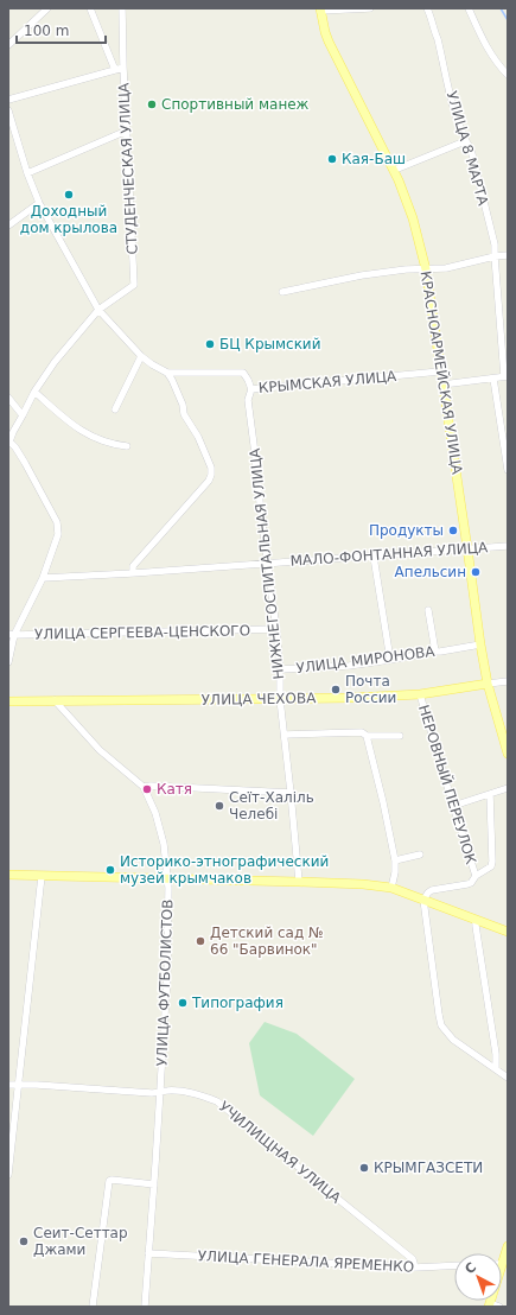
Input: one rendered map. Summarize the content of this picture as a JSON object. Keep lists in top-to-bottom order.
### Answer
{
  "streets": {
    "main road": ["КРАСНОАРМЕЙСКАЯ УЛИЦА", "УЛИЦА ЧЕХОВА"],
    "street": [
      "УЛИЦА 8 МАРТА",
      "СТУДЕНЧЕСКАЯ УЛИЦА",
      "КРЫМСКАЯ УЛИЦА",
      "МАЛО-ФОНТАННАЯ УЛИЦА",
      "НИЖНЕГОСПИТАЛЬНАЯ УЛИЦА",
      "УЛИЦА СЕРГЕЕВА-ЦЕНСКОГО",
      "УЛИЦА МИРОНОВА",
      "НЕРОВНЫЙ ПЕРЕУЛОК",
      "УЛИЦА ФУТБОЛИСТОВ",
      "УЧИЛИЩНАЯ УЛИЦА",
      "УЛИЦА ГЕНЕРАЛА ЯРЕМЕНКО"
    ]
  },
  "crossings": [
    ["КРАСНОАРМЕЙСКАЯ УЛИЦА", "КРЫМСКАЯ УЛИЦА"],
    ["КРАСНОАРМЕЙСКАЯ УЛИЦА", "МАЛО-ФОНТАННАЯ УЛИЦА"],
    ["КРАСНОАРМЕЙСКАЯ УЛИЦА", "УЛИЦА МИРОНОВА"],
    ["КРАСНОАРМЕЙСКАЯ УЛИЦА", "УЛИЦА ЧЕХОВА"],
    ["КРЫМСКАЯ УЛИЦА", "НИЖНЕГОСПИТАЛЬНАЯ УЛИЦА"],
    ["МАЛО-ФОНТАННАЯ УЛИЦА", "НИЖНЕГОСПИТАЛЬНАЯ УЛИЦА"],
    ["НИЖНЕГОСПИТАЛЬНАЯ УЛИЦА", "УЛИЦА СЕРГЕЕВА-ЦЕНСКОГО"],
    ["НИЖНЕГОСПИТАЛЬНАЯ УЛИЦА", "УЛИЦА МИРОНОВА"],
    ["НИЖНЕГОСПИТАЛЬНАЯ УЛИЦА", "УЛИЦА ЧЕХОВА"],
    ["УЛИЦА ЧЕХОВА", "НЕРОВНЫЙ ПЕРЕУЛОК"],
    ["УЛИЦА ЧЕХОВА", "УЛИЦА ФУТБОЛИСТОВ"],
    ["УЛИЦА ФУТБОЛИСТОВ", "УЧИЛИЩНАЯ УЛИЦА"],
    ["УЛИЦА ФУТБОЛИСТОВ", "УЛИЦА ГЕНЕРАЛА ЯРЕМЕНКО"],
    ["УЧИЛИЩНАЯ УЛИЦА", "УЛИЦА ГЕНЕРАЛА ЯРЕМЕНКО"]
  ],
  "places": [
    "Спортивный манеж",
    "Кая-Баш",
    "Доходный дом крылова",
    "БЦ Крымский",
    "Продукты",
    "Апельсин",
    "Почта России",
    "Катя",
    "Сеїт-Халіль Челебі",
    "Историко-этнографический музей крымчаков",
    "Детский сад № 66 \"Барвинок\"",
    "Типография",
    "КРЫМГАЗСЕТИ",
    "Сеит-Сеттар Джами"
  ],
  "scale_bar": "100 m",
  "north": "top left"
}
